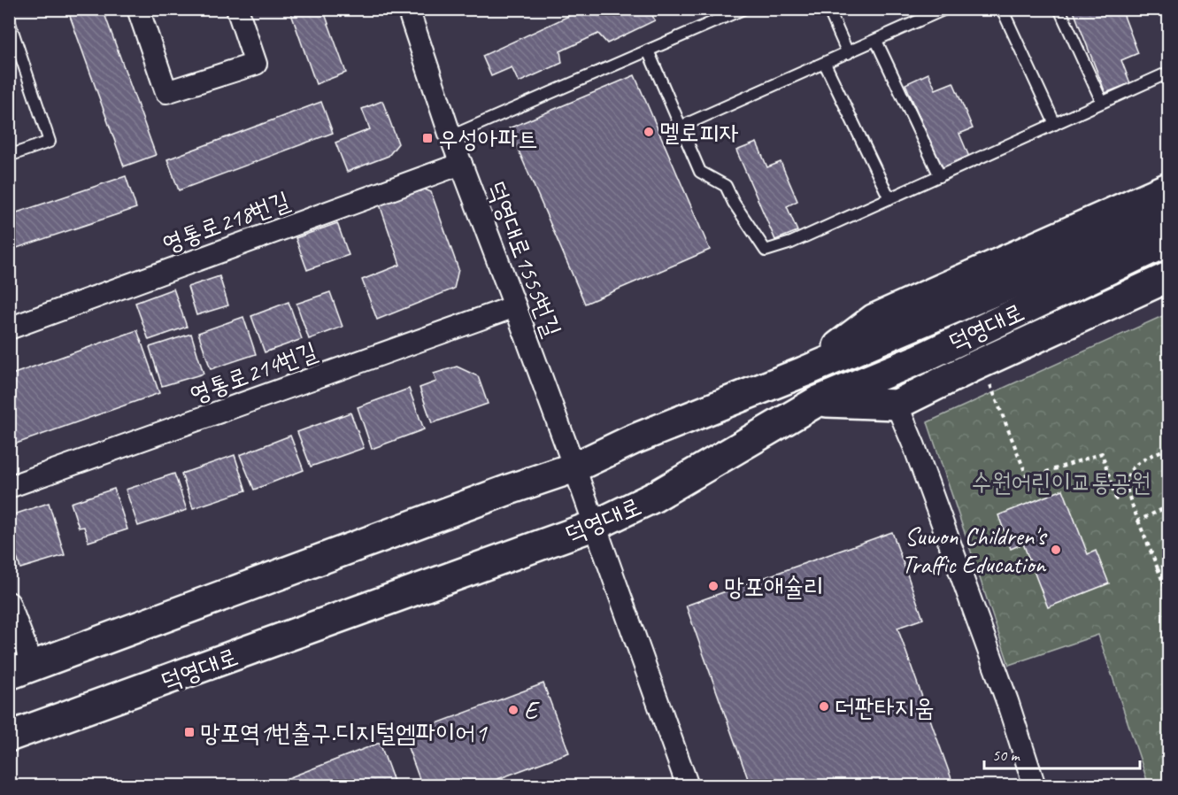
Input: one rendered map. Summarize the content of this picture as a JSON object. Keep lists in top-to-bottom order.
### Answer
{
  "streets": {
    "main road": ["덕영대로"],
    "street": ["영통로218번길", "덕영대로1555번길", "영통로214번길"]
  },
  "crossings": [
    ["영통로218번길", "덕영대로1555번길"],
    ["덕영대로1555번길", "덕영대로"],
    ["덕영대로1555번길", "영통로214번길"]
  ],
  "parks": ["수원어린이교통공원"],
  "places": {
    "other": [
      "멜로피자",
      "Suwon Children's Traffic Education",
      "망포애슐리",
      "더판타지움",
      "E"
    ],
    "transit": ["우성아파트", "망포역1번출구.디지털엠파이어1"]
  },
  "scale_bar": "50 m"
}
